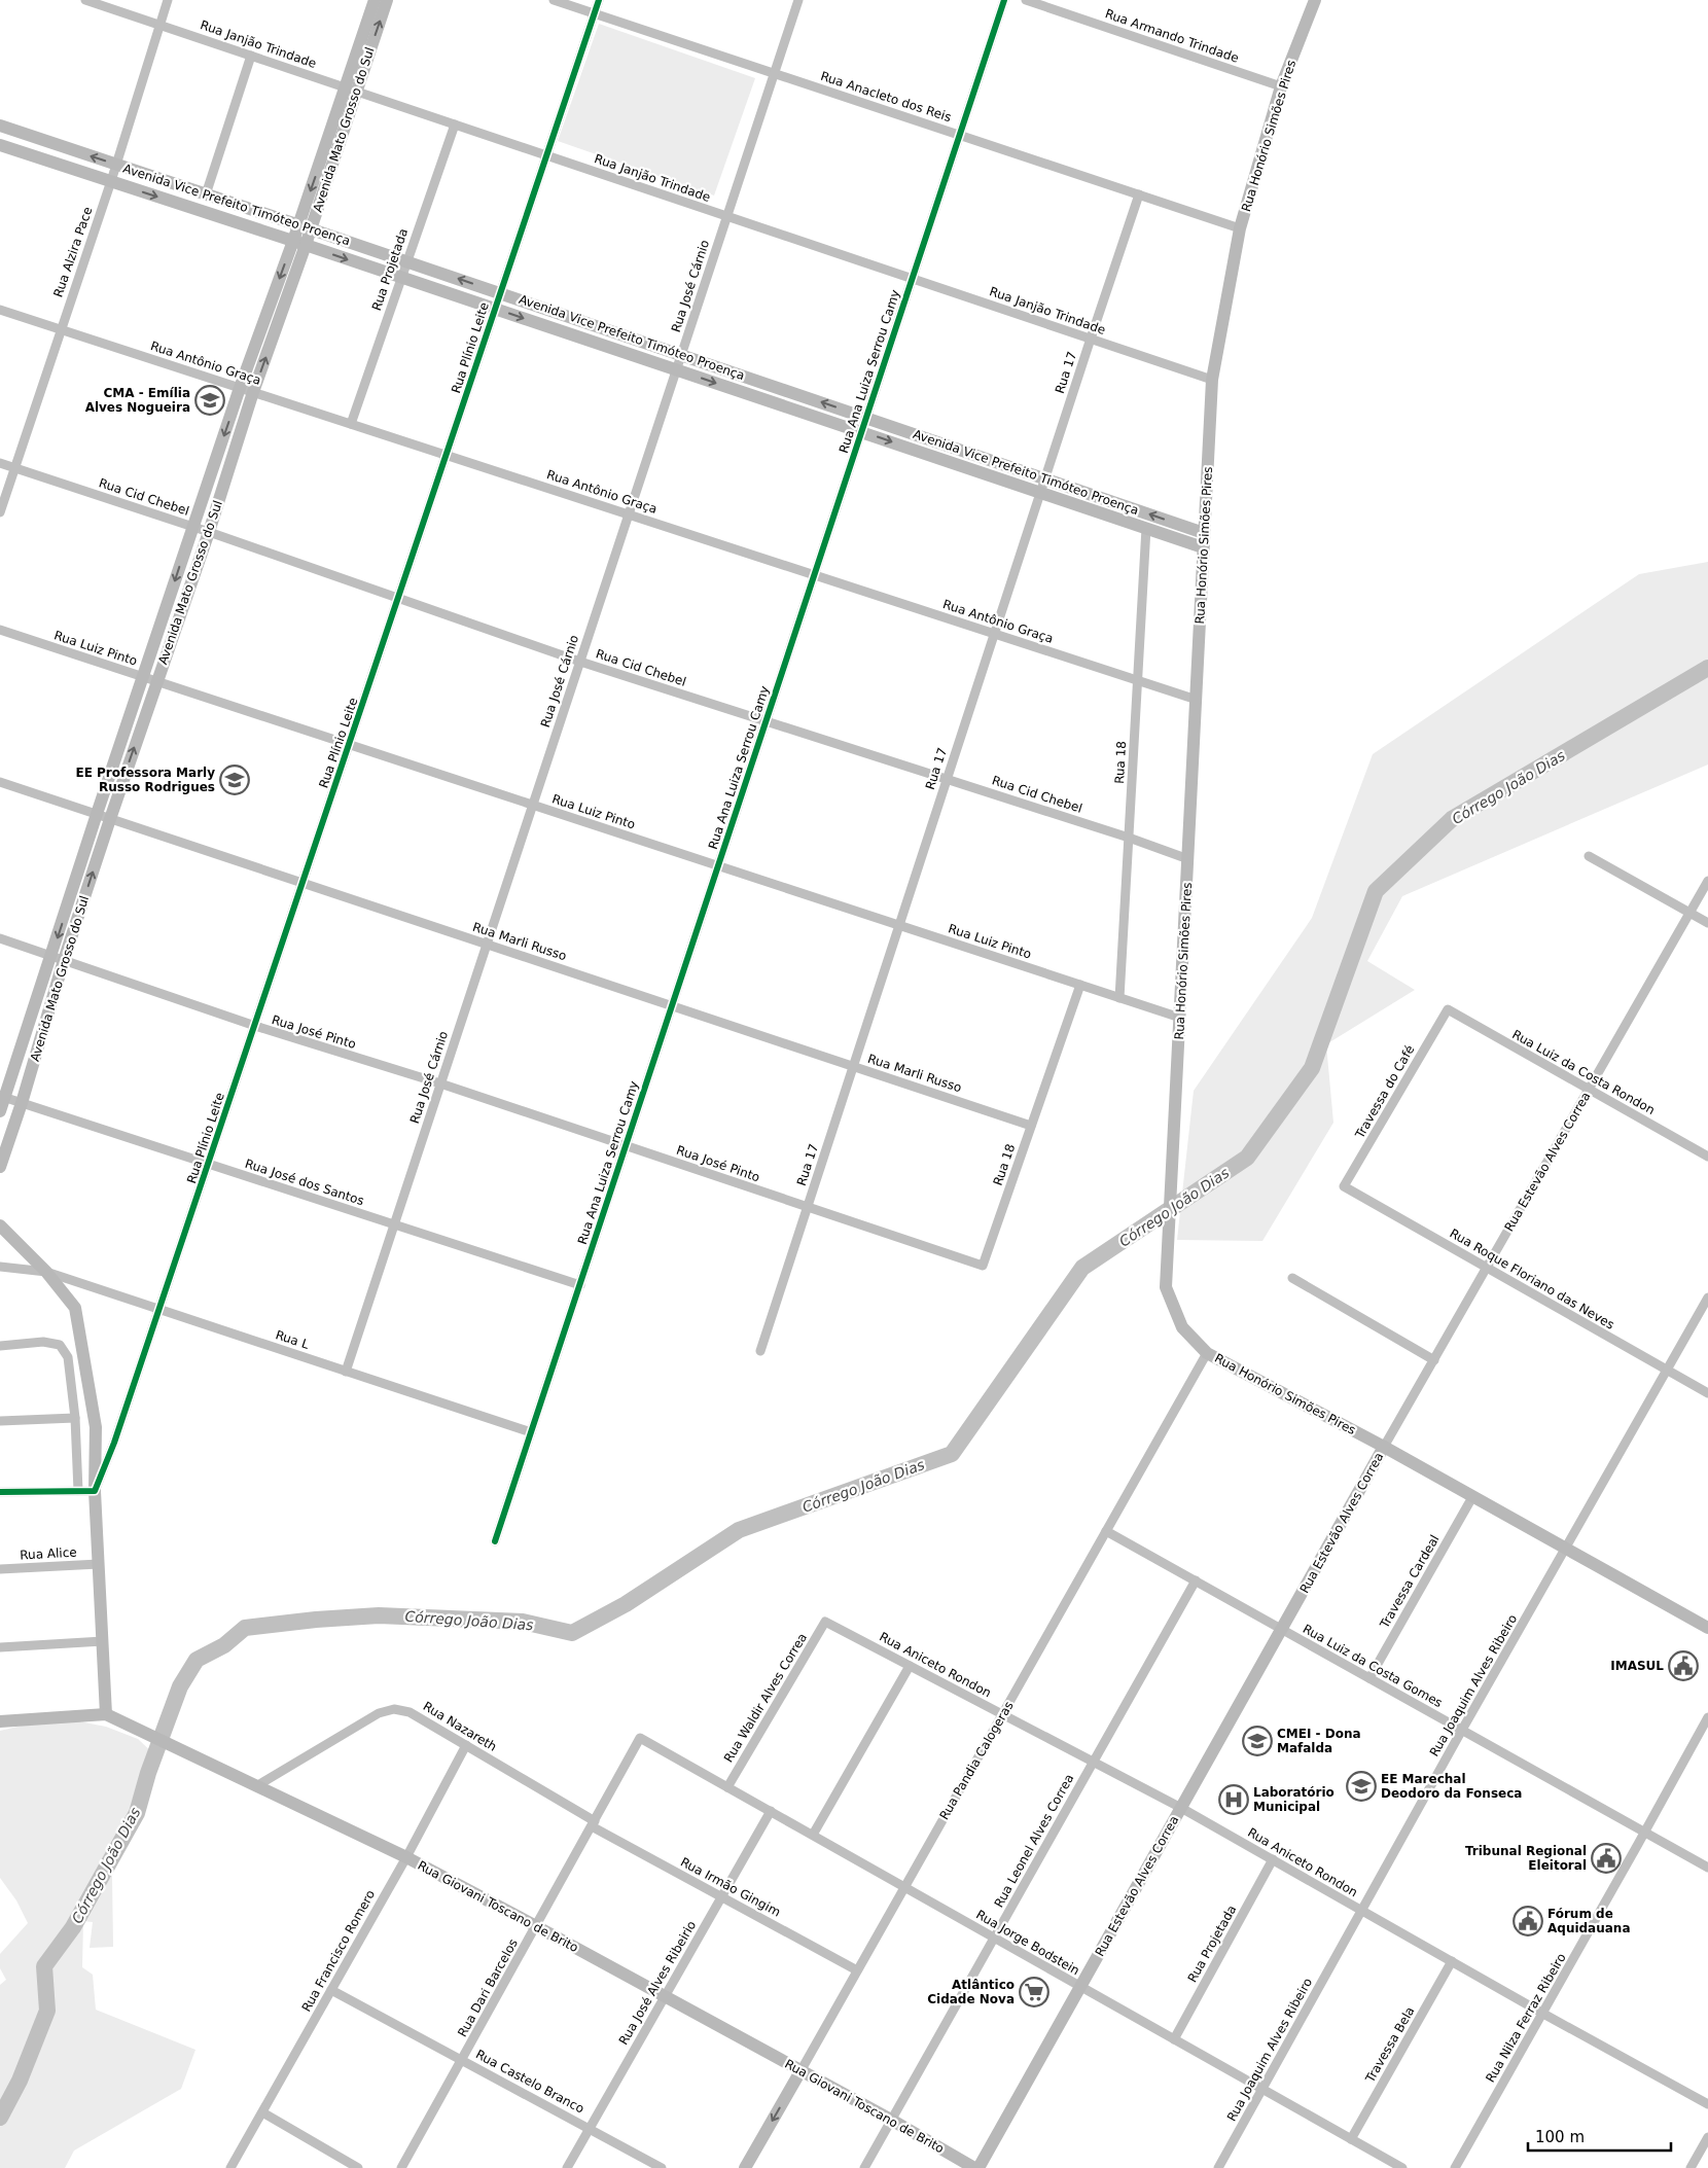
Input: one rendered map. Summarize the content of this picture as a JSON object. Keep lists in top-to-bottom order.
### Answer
{
  "streets": {
    "main road": [
      "Avenida Mato Grosso do Sul",
      "Rua Honório Simões Pires",
      "Avenida Vice Prefeito Timóteo Proença",
      "Rua Estevão Alves Correa",
      "Rua Pandia Calogeras",
      "Rua Giovani Toscano de Brito"
    ],
    "street": [
      "Rua Armando Trindade",
      "Rua Janjão Trindade",
      "Rua Anacleto dos Reis",
      "Rua Alzira Pace",
      "Rua Projetada",
      "Rua José Cárnio",
      "Rua Plínio Leite",
      "Rua Antônio Graça",
      "Rua Ana Luiza Serrou Camy",
      "Rua 17",
      "Rua Cid Chebel",
      "Rua Luiz Pinto",
      "Rua 18",
      "Rua Marli Russo",
      "Rua José Pinto",
      "Rua Luiz da Costa Rondon",
      "Travessa do Café",
      "Rua José dos Santos",
      "Rua Roque Floriano das Neves",
      "Rua L",
      "Rua Alice",
      "Travessa Cardeal",
      "Rua Aniceto Rondon",
      "Rua Luiz da Costa Gomes",
      "Rua Joaquim Alves Ribeiro",
      "Rua Waldir Alves Correa",
      "Rua Nazareth",
      "Rua Leonel Alves Correa",
      "Rua Irmão Gingim",
      "Rua Jorge Bodstein",
      "Rua Francisco Romero",
      "Rua José Alves Ribeirio",
      "Rua Dari Barcelos",
      "Rua Nilza Ferraz Ribeiro",
      "Travessa Bela",
      "Rua Castelo Branco"
    ]
  },
  "crossings": [
    ["Rua Armando Trindade", "Rua Honório Simões Pires"],
    ["Rua Janjão Trindade", "Avenida Mato Grosso do Sul"],
    ["Rua Janjão Trindade", "Rua Honório Simões Pires"],
    ["Rua Janjão Trindade", "Rua Alzira Pace"],
    ["Rua Janjão Trindade", "Rua Projetada"],
    ["Rua Janjão Trindade", "Rua José Cárnio"],
    ["Rua Janjão Trindade", "Rua Plínio Leite"],
    ["Rua Janjão Trindade", "Rua Ana Luiza Serrou Camy"],
    ["Rua Janjão Trindade", "Rua 17"],
    ["Rua Anacleto dos Reis", "Rua Honório Simões Pires"],
    ["Rua Anacleto dos Reis", "Rua José Cárnio"],
    ["Rua Anacleto dos Reis", "Rua Plínio Leite"],
    ["Rua Anacleto dos Reis", "Rua Ana Luiza Serrou Camy"],
    ["Rua Anacleto dos Reis", "Rua 17"],
    ["Avenida Mato Grosso do Sul", "Avenida Vice Prefeito Timóteo Proença"],
    ["Avenida Mato Grosso do Sul", "Rua Antônio Graça"],
    ["Avenida Mato Grosso do Sul", "Rua Cid Chebel"],
    ["Avenida Mato Grosso do Sul", "Rua Luiz Pinto"],
    ["Avenida Mato Grosso do Sul", "Rua Marli Russo"],
    ["Avenida Mato Grosso do Sul", "Rua José Pinto"],
    ["Avenida Mato Grosso do Sul", "Rua José dos Santos"],
    ["Rua Honório Simões Pires", "Avenida Vice Prefeito Timóteo Proença"],
    ["Rua Honório Simões Pires", "Rua Antônio Graça"],
    ["Rua Honório Simões Pires", "Rua Cid Chebel"],
    ["Rua Honório Simões Pires", "Rua Luiz Pinto"],
    ["Rua Honório Simões Pires", "Rua Estevão Alves Correa"],
    ["Rua Honório Simões Pires", "Travessa Cardeal"],
    ["Rua Honório Simões Pires", "Rua Joaquim Alves Ribeiro"],
    ["Rua Honório Simões Pires", "Rua Pandia Calogeras"],
    ["Avenida Vice Prefeito Timóteo Proença", "Rua Alzira Pace"],
    ["Avenida Vice Prefeito Timóteo Proença", "Rua Projetada"],
    ["Avenida Vice Prefeito Timóteo Proença", "Rua José Cárnio"],
    ["Avenida Vice Prefeito Timóteo Proença", "Rua Plínio Leite"],
    ["Avenida Vice Prefeito Timóteo Proença", "Rua Ana Luiza Serrou Camy"],
    ["Avenida Vice Prefeito Timóteo Proença", "Rua 17"],
    ["Avenida Vice Prefeito Timóteo Proença", "Rua 18"],
    ["Rua Alzira Pace", "Rua Antônio Graça"],
    ["Rua Alzira Pace", "Rua Cid Chebel"],
    ["Rua Projetada", "Rua Antônio Graça"],
    ["Rua Projetada", "Rua Aniceto Rondon"],
    ["Rua Projetada", "Rua Jorge Bodstein"],
    ["Rua José Cárnio", "Rua Antônio Graça"],
    ["Rua José Cárnio", "Rua Cid Chebel"],
    ["Rua José Cárnio", "Rua Luiz Pinto"],
    ["Rua José Cárnio", "Rua Marli Russo"],
    ["Rua José Cárnio", "Rua José Pinto"],
    ["Rua José Cárnio", "Rua José dos Santos"],
    ["Rua José Cárnio", "Rua L"],
    ["Rua Plínio Leite", "Rua Antônio Graça"],
    ["Rua Plínio Leite", "Rua Cid Chebel"],
    ["Rua Plínio Leite", "Rua Luiz Pinto"],
    ["Rua Plínio Leite", "Rua Marli Russo"],
    ["Rua Plínio Leite", "Rua José Pinto"],
    ["Rua Plínio Leite", "Rua José dos Santos"],
    ["Rua Plínio Leite", "Rua L"],
    ["Rua Antônio Graça", "Rua Ana Luiza Serrou Camy"],
    ["Rua Antônio Graça", "Rua 17"],
    ["Rua Antônio Graça", "Rua 18"],
    ["Rua Ana Luiza Serrou Camy", "Rua Cid Chebel"],
    ["Rua Ana Luiza Serrou Camy", "Rua Luiz Pinto"],
    ["Rua Ana Luiza Serrou Camy", "Rua Marli Russo"],
    ["Rua Ana Luiza Serrou Camy", "Rua José Pinto"],
    ["Rua Ana Luiza Serrou Camy", "Rua José dos Santos"],
    ["Rua Ana Luiza Serrou Camy", "Rua L"],
    ["Rua 17", "Rua Cid Chebel"],
    ["Rua 17", "Rua Luiz Pinto"],
    ["Rua 17", "Rua Marli Russo"],
    ["Rua 17", "Rua José Pinto"],
    ["Rua Cid Chebel", "Rua 18"],
    ["Rua Luiz Pinto", "Rua 18"],
    ["Rua 18", "Rua Marli Russo"],
    ["Rua 18", "Rua José Pinto"],
    ["Rua Luiz da Costa Rondon", "Travessa do Café"],
    ["Rua Luiz da Costa Rondon", "Rua Estevão Alves Correa"],
    ["Travessa do Café", "Rua Roque Floriano das Neves"],
    ["Rua Estevão Alves Correa", "Rua Roque Floriano das Neves"],
    ["Rua Estevão Alves Correa", "Rua Aniceto Rondon"],
    ["Rua Estevão Alves Correa", "Rua Luiz da Costa Gomes"],
    ["Rua Estevão Alves Correa", "Rua Jorge Bodstein"],
    ["Rua Roque Floriano das Neves", "Rua Joaquim Alves Ribeiro"],
    ["Travessa Cardeal", "Rua Luiz da Costa Gomes"],
    ["Rua Aniceto Rondon", "Rua Joaquim Alves Ribeiro"],
    ["Rua Aniceto Rondon", "Rua Waldir Alves Correa"],
    ["Rua Aniceto Rondon", "Rua Pandia Calogeras"],
    ["Rua Aniceto Rondon", "Rua Leonel Alves Correa"],
    ["Rua Aniceto Rondon", "Rua Nilza Ferraz Ribeiro"],
    ["Rua Aniceto Rondon", "Travessa Bela"],
    ["Rua Luiz da Costa Gomes", "Rua Joaquim Alves Ribeiro"],
    ["Rua Luiz da Costa Gomes", "Rua Pandia Calogeras"],
    ["Rua Luiz da Costa Gomes", "Rua Leonel Alves Correa"],
    ["Rua Luiz da Costa Gomes", "Rua Nilza Ferraz Ribeiro"],
    ["Rua Joaquim Alves Ribeiro", "Rua Jorge Bodstein"],
    ["Rua Waldir Alves Correa", "Rua Jorge Bodstein"],
    ["Rua Nazareth", "Rua Irmão Gingim"],
    ["Rua Nazareth", "Rua Giovani Toscano de Brito"],
    ["Rua Nazareth", "Rua Francisco Romero"],
    ["Rua Nazareth", "Rua Dari Barcelos"],
    ["Rua Pandia Calogeras", "Rua Irmão Gingim"],
    ["Rua Pandia Calogeras", "Rua Giovani Toscano de Brito"],
    ["Rua Pandia Calogeras", "Rua Jorge Bodstein"],
    ["Rua Leonel Alves Correa", "Rua Giovani Toscano de Brito"],
    ["Rua Leonel Alves Correa", "Rua Jorge Bodstein"],
    ["Rua Irmão Gingim", "Rua José Alves Ribeirio"],
    ["Rua Irmão Gingim", "Rua Dari Barcelos"],
    ["Rua Giovani Toscano de Brito", "Rua Francisco Romero"],
    ["Rua Giovani Toscano de Brito", "Rua José Alves Ribeirio"],
    ["Rua Giovani Toscano de Brito", "Rua Dari Barcelos"],
    ["Rua Jorge Bodstein", "Rua José Alves Ribeirio"],
    ["Rua Jorge Bodstein", "Rua Dari Barcelos"],
    ["Rua Jorge Bodstein", "Travessa Bela"],
    ["Rua Francisco Romero", "Rua Castelo Branco"],
    ["Rua José Alves Ribeirio", "Rua Castelo Branco"],
    ["Rua Dari Barcelos", "Rua Castelo Branco"]
  ],
  "water": ["Córrego João Dias"],
  "places": {
    "school or university": [
      "CMA - Emília Alves Nogueira",
      "EE Professora Marly Russo Rodrigues",
      "CMEI - Dona Mafalda",
      "EE Marechal Deodoro da Fonseca"
    ],
    "public building": ["IMASUL", "Tribunal Regional Eleitoral", "Fórum de Aquidauana"],
    "hospital": ["Laboratório Municipal"],
    "supermarket": ["Atlântico Cidade Nova"]
  },
  "scale_bar": "100 m"
}
